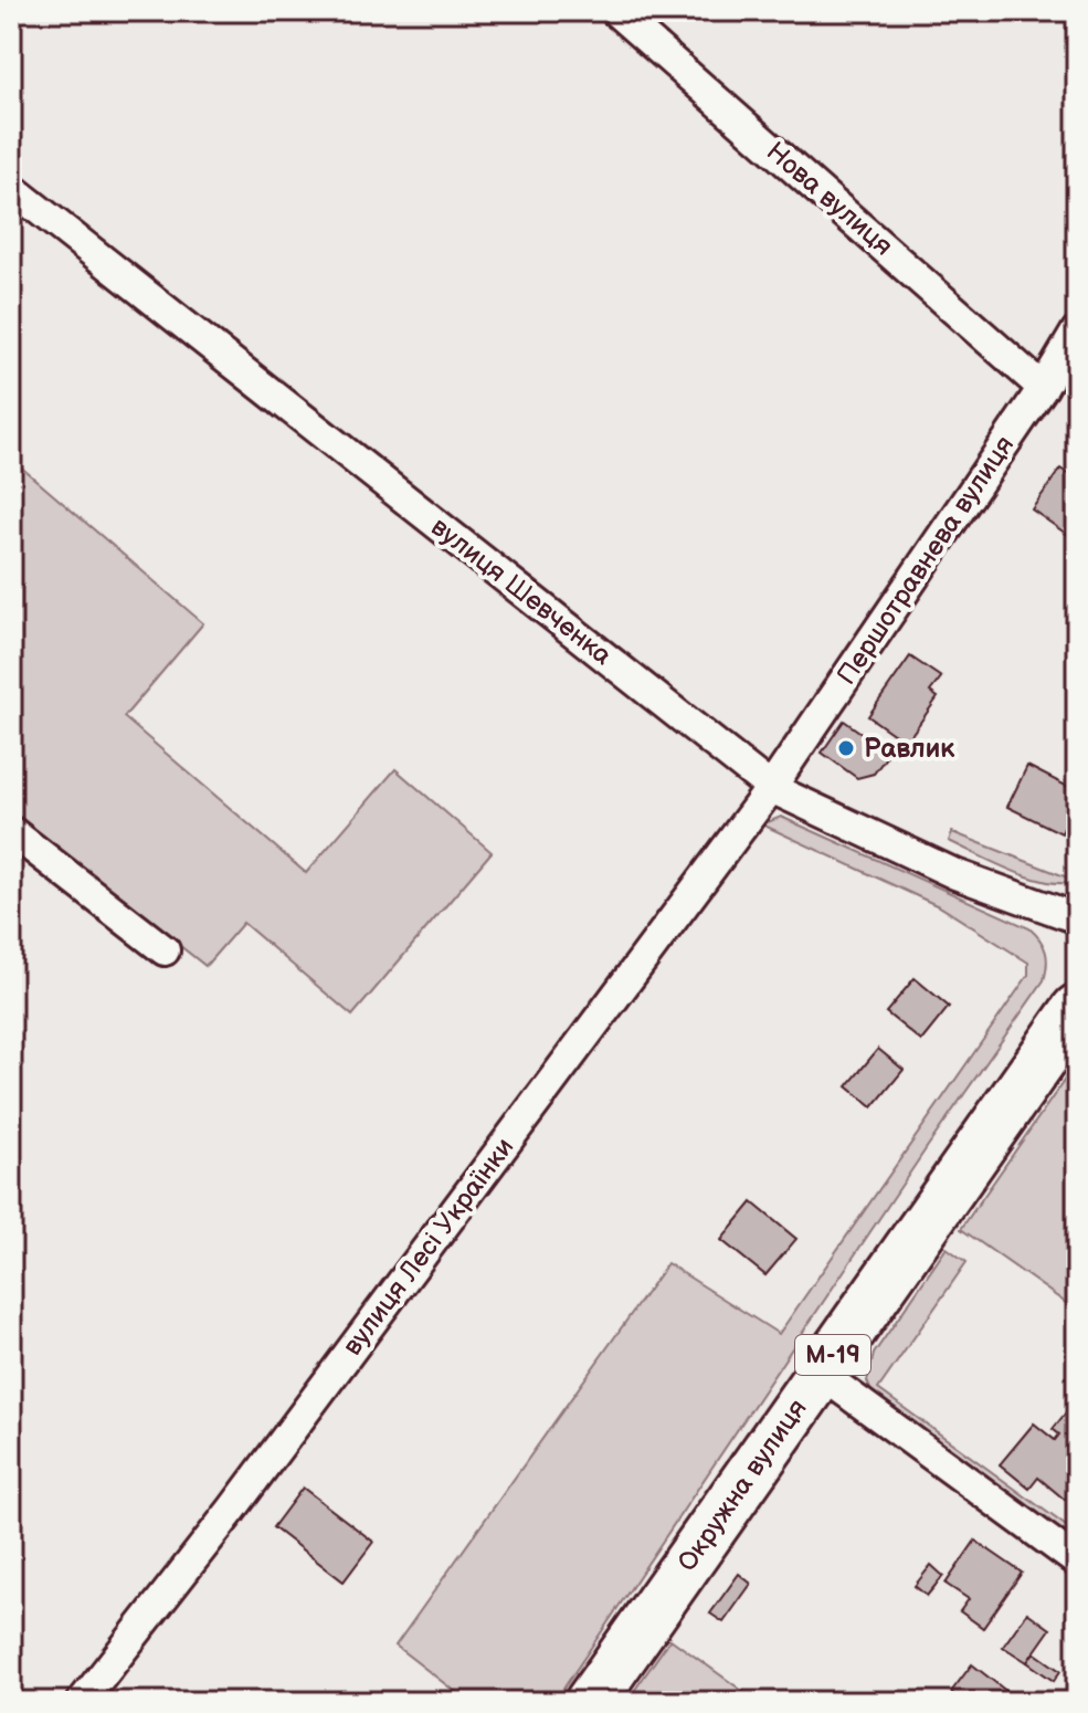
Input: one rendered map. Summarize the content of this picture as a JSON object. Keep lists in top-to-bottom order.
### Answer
{
  "streets": {
    "highway": ["М-19", "Окружна вулиця"],
    "street": [
      "Нова вулиця",
      "Першотравнева вулиця",
      "вулиця Шевченка",
      "вулиця Лесі Українки"
    ]
  },
  "crossings": [
    ["Нова вулиця", "Першотравнева вулиця"],
    ["Першотравнева вулиця", "вулиця Шевченка"],
    ["Першотравнева вулиця", "вулиця Лесі Українки"],
    ["вулиця Шевченка", "вулиця Лесі Українки"]
  ],
  "places": ["Равлик"]
}
